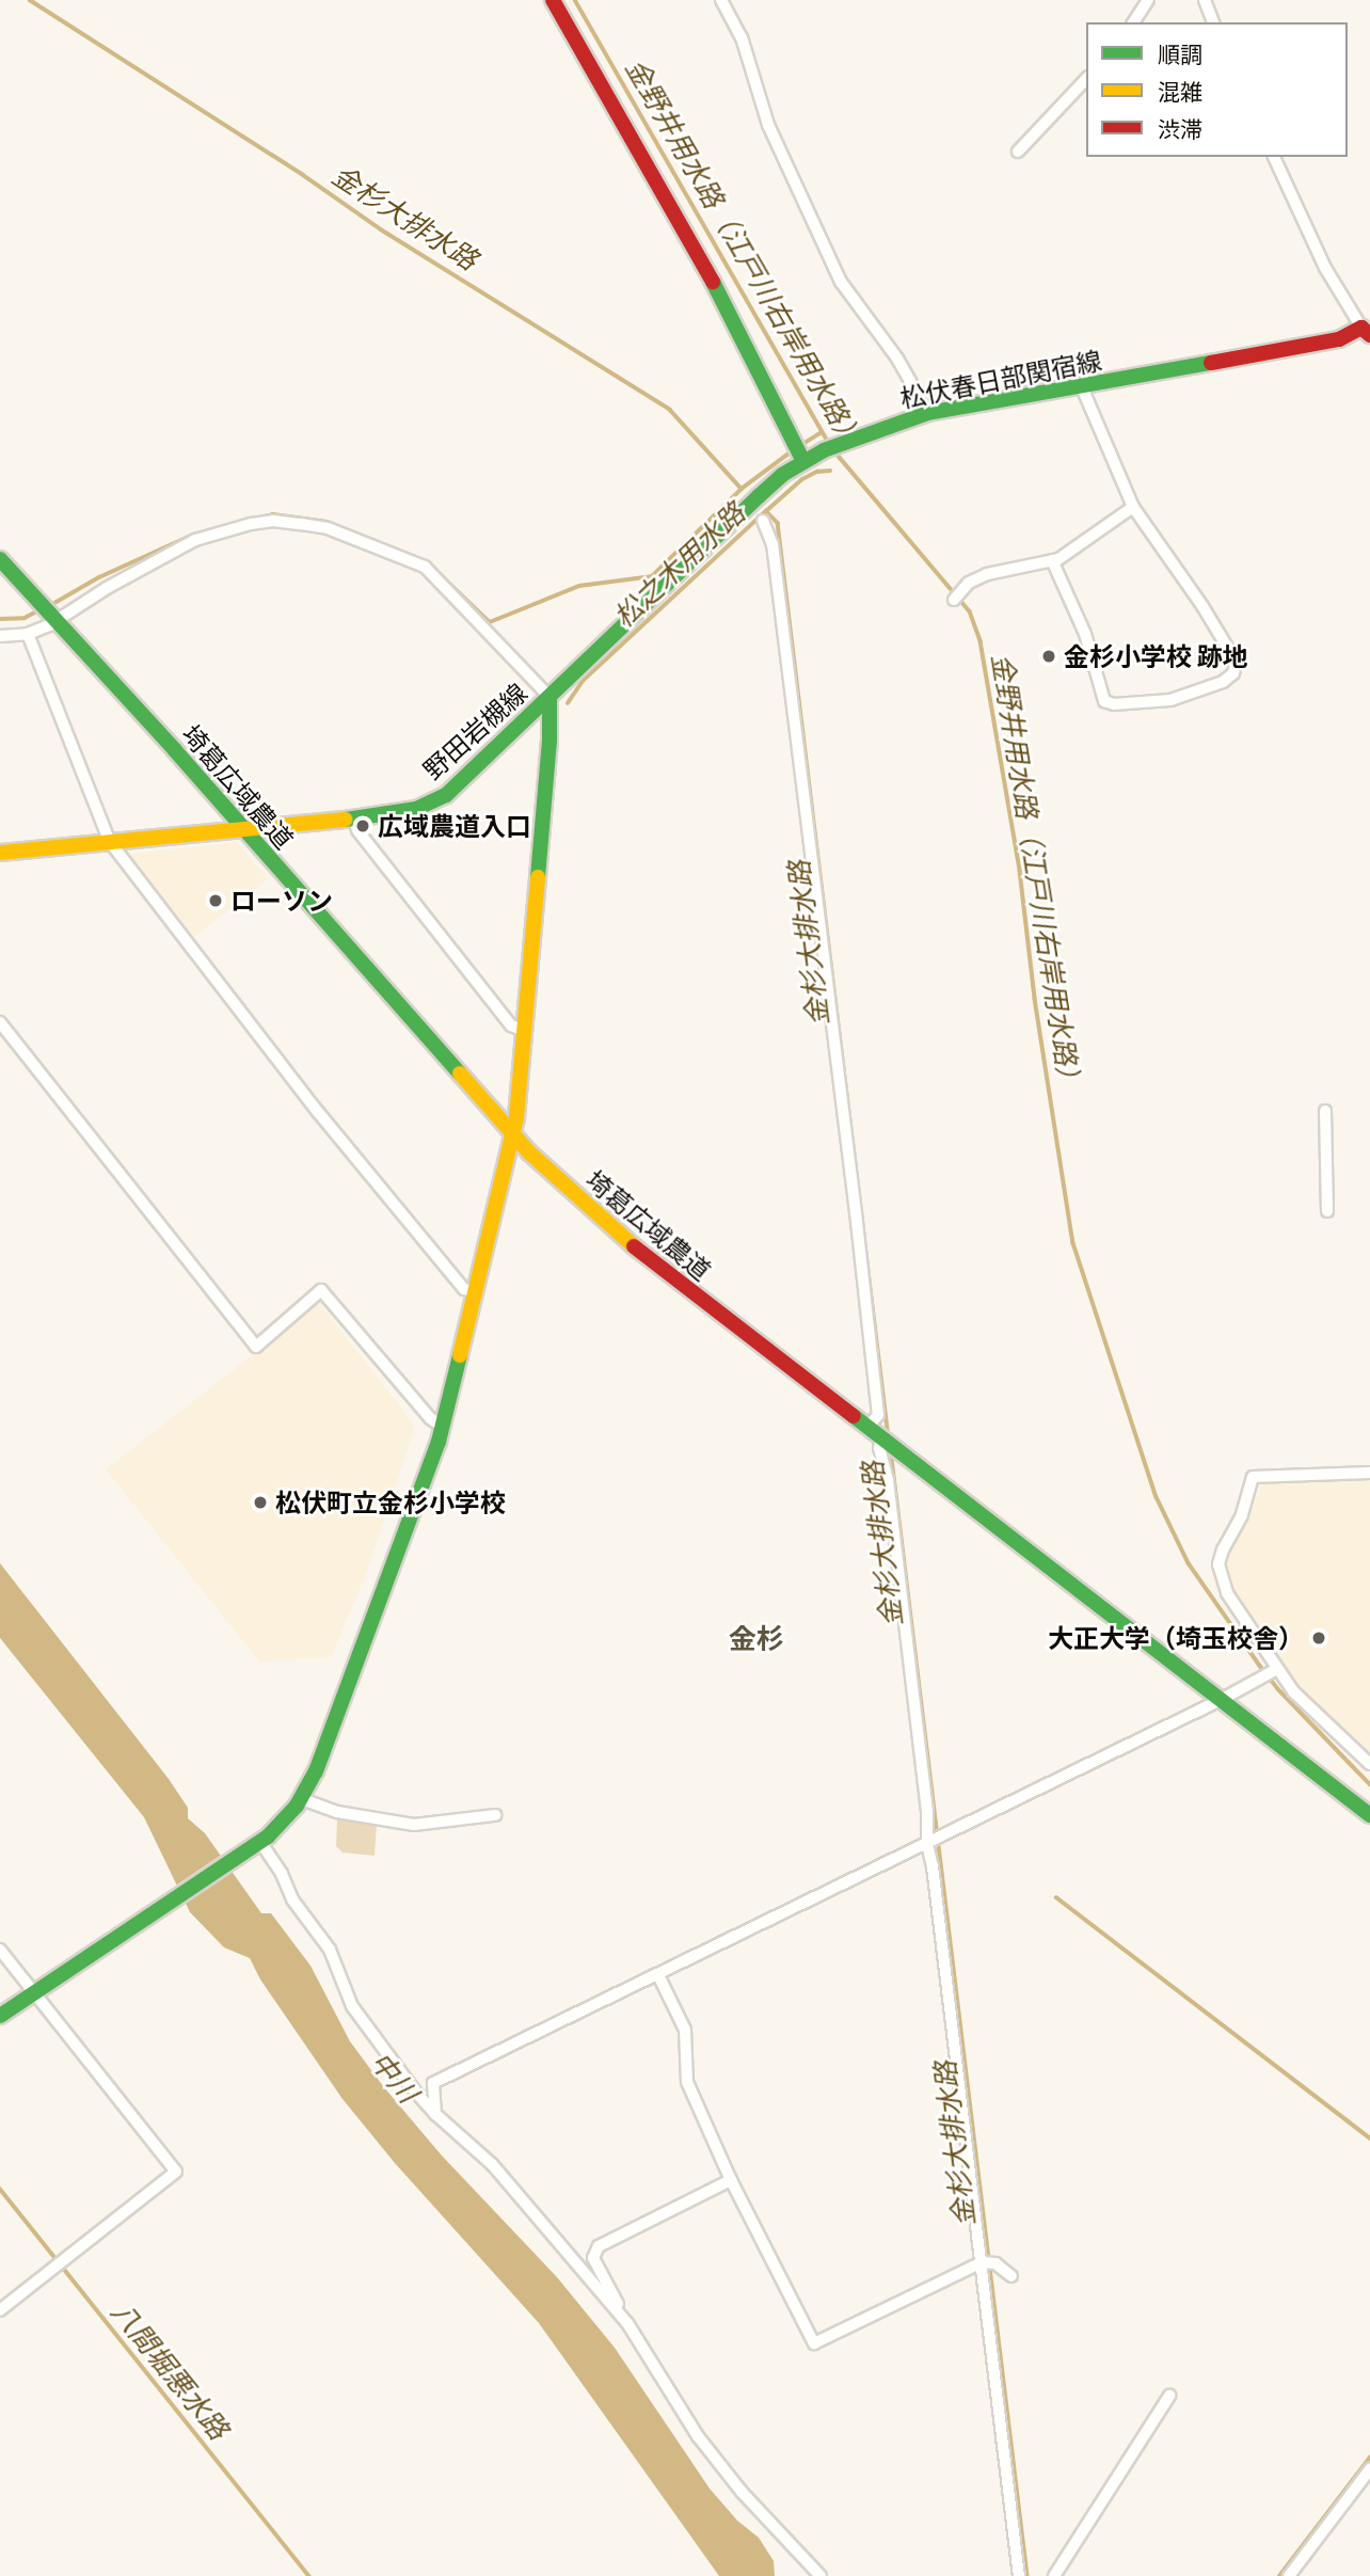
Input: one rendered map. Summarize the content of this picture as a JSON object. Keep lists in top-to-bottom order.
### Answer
{
  "streets": {
    "street": ["松伏春日部関宿線", "野田岩槻線", "埼葛広域農道"]
  },
  "crossings": [
    ["松伏春日部関宿線", "野田岩槻線"],
    ["野田岩槻線", "埼葛広域農道"]
  ],
  "districts": ["金杉"],
  "water": [
    "金杉大排水路",
    "金野井用水路（江戸川右岸用水路）",
    "松之木用水路",
    "中川",
    "八間堀悪水路"
  ],
  "places": [
    "金杉小学校 跡地",
    "広域農道入口",
    "ローソン",
    "松伏町立金杉小学校",
    "大正大学（埼玉校舎）"
  ],
  "legend": ["順調", "混雑", "渋滞"]
}
